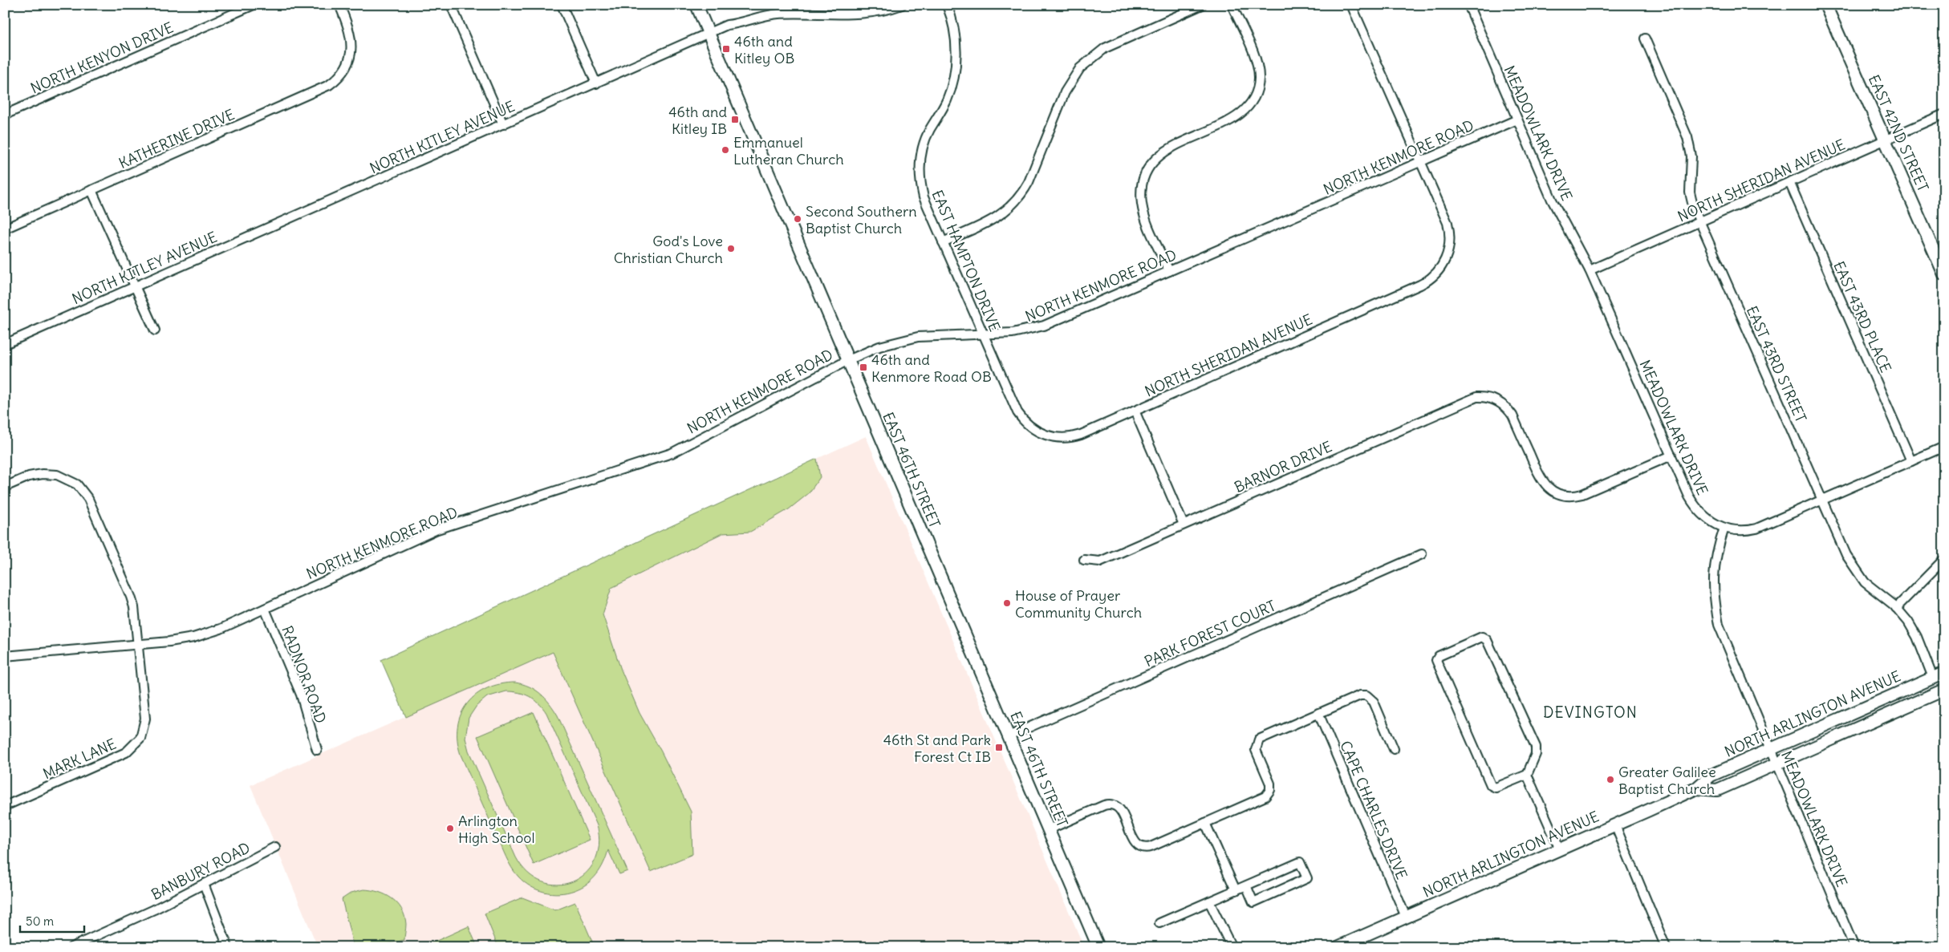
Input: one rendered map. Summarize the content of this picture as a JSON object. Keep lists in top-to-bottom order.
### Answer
{
  "streets": {
    "main road": ["EAST 42ND STREET", "EAST 46TH STREET", "NORTH ARLINGTON AVENUE"],
    "street": [
      "NORTH KENYON DRIVE",
      "MEADOWLARK DRIVE",
      "NORTH KITLEY AVENUE",
      "KATHERINE DRIVE",
      "NORTH KENMORE ROAD",
      "NORTH SHERIDAN AVENUE",
      "EAST HAMPTON DRIVE",
      "EAST 43RD PLACE",
      "EAST 43RD STREET",
      "BARNOR DRIVE",
      "PARK FOREST COURT",
      "RADNOR ROAD",
      "MARK LANE",
      "CAPE CHARLES DRIVE",
      "BANBURY ROAD"
    ]
  },
  "crossings": [
    ["MEADOWLARK DRIVE", "NORTH KENMORE ROAD"],
    ["MEADOWLARK DRIVE", "NORTH SHERIDAN AVENUE"],
    ["MEADOWLARK DRIVE", "BARNOR DRIVE"],
    ["MEADOWLARK DRIVE", "NORTH ARLINGTON AVENUE"],
    ["EAST 42ND STREET", "NORTH SHERIDAN AVENUE"],
    ["NORTH KITLEY AVENUE", "EAST 46TH STREET"],
    ["NORTH KENMORE ROAD", "NORTH SHERIDAN AVENUE"],
    ["NORTH KENMORE ROAD", "EAST HAMPTON DRIVE"],
    ["NORTH KENMORE ROAD", "EAST 46TH STREET"],
    ["NORTH KENMORE ROAD", "RADNOR ROAD"],
    ["NORTH KENMORE ROAD", "MARK LANE"],
    ["NORTH SHERIDAN AVENUE", "EAST HAMPTON DRIVE"],
    ["NORTH SHERIDAN AVENUE", "EAST 43RD PLACE"],
    ["NORTH SHERIDAN AVENUE", "EAST 43RD STREET"],
    ["EAST 43RD STREET", "NORTH ARLINGTON AVENUE"],
    ["EAST 46TH STREET", "PARK FOREST COURT"],
    ["NORTH ARLINGTON AVENUE", "CAPE CHARLES DRIVE"]
  ],
  "districts": ["DEVINGTON"],
  "places": {
    "transit": [
      "46th and Kitley OB",
      "46th and Kitley IB",
      "46th and Kenmore Road OB",
      "46th St and Park Forest Ct IB"
    ],
    "other": [
      "Emmanuel Lutheran Church",
      "Second Southern Baptist Church",
      "God's Love Christian Church",
      "House of Prayer Community Church",
      "Greater Galilee Baptist Church",
      "Arlington High School"
    ]
  },
  "scale_bar": "50 m"
}
